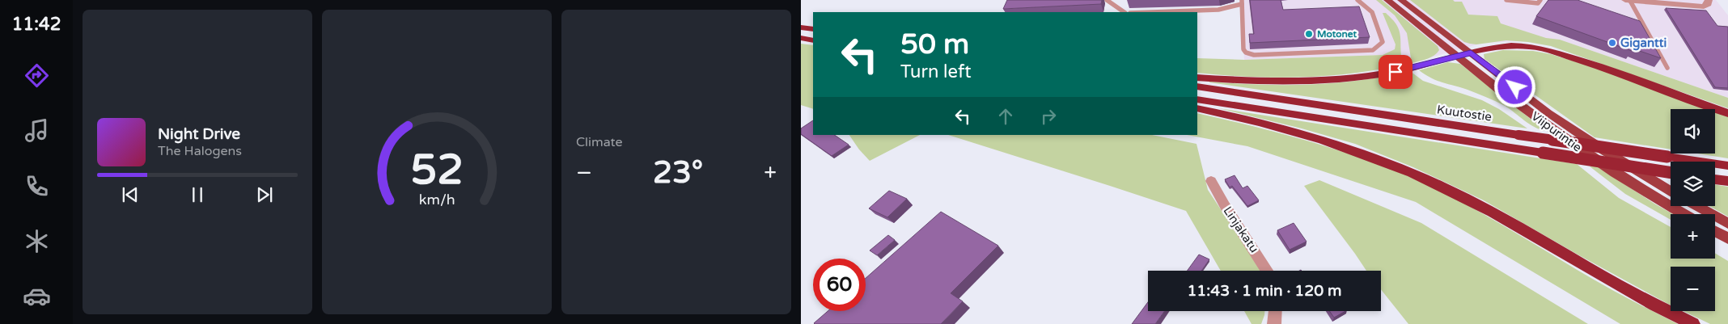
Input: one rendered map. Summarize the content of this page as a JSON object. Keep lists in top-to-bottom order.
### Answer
{
  "streets": {
    "highway": ["Kuutostie"],
    "main road": ["Viipurintie"],
    "street": ["Linjakatu"]
  },
  "places": ["Motonet", "Gigantti"],
  "page": {
    "tabs": "11:42",
    "tile": "Climate",
    "turn": ["50 m", "Turn left"],
    "map_buttons": ["+", "−"],
    "song": ["Night Drive", "The Halogens"],
    "heat": ["−", "23°", "+"],
    "limit": "60",
    "trip": "11:43 · 1 min · 120 m",
    "gauge": ["52", "km/h"]
  }
}
